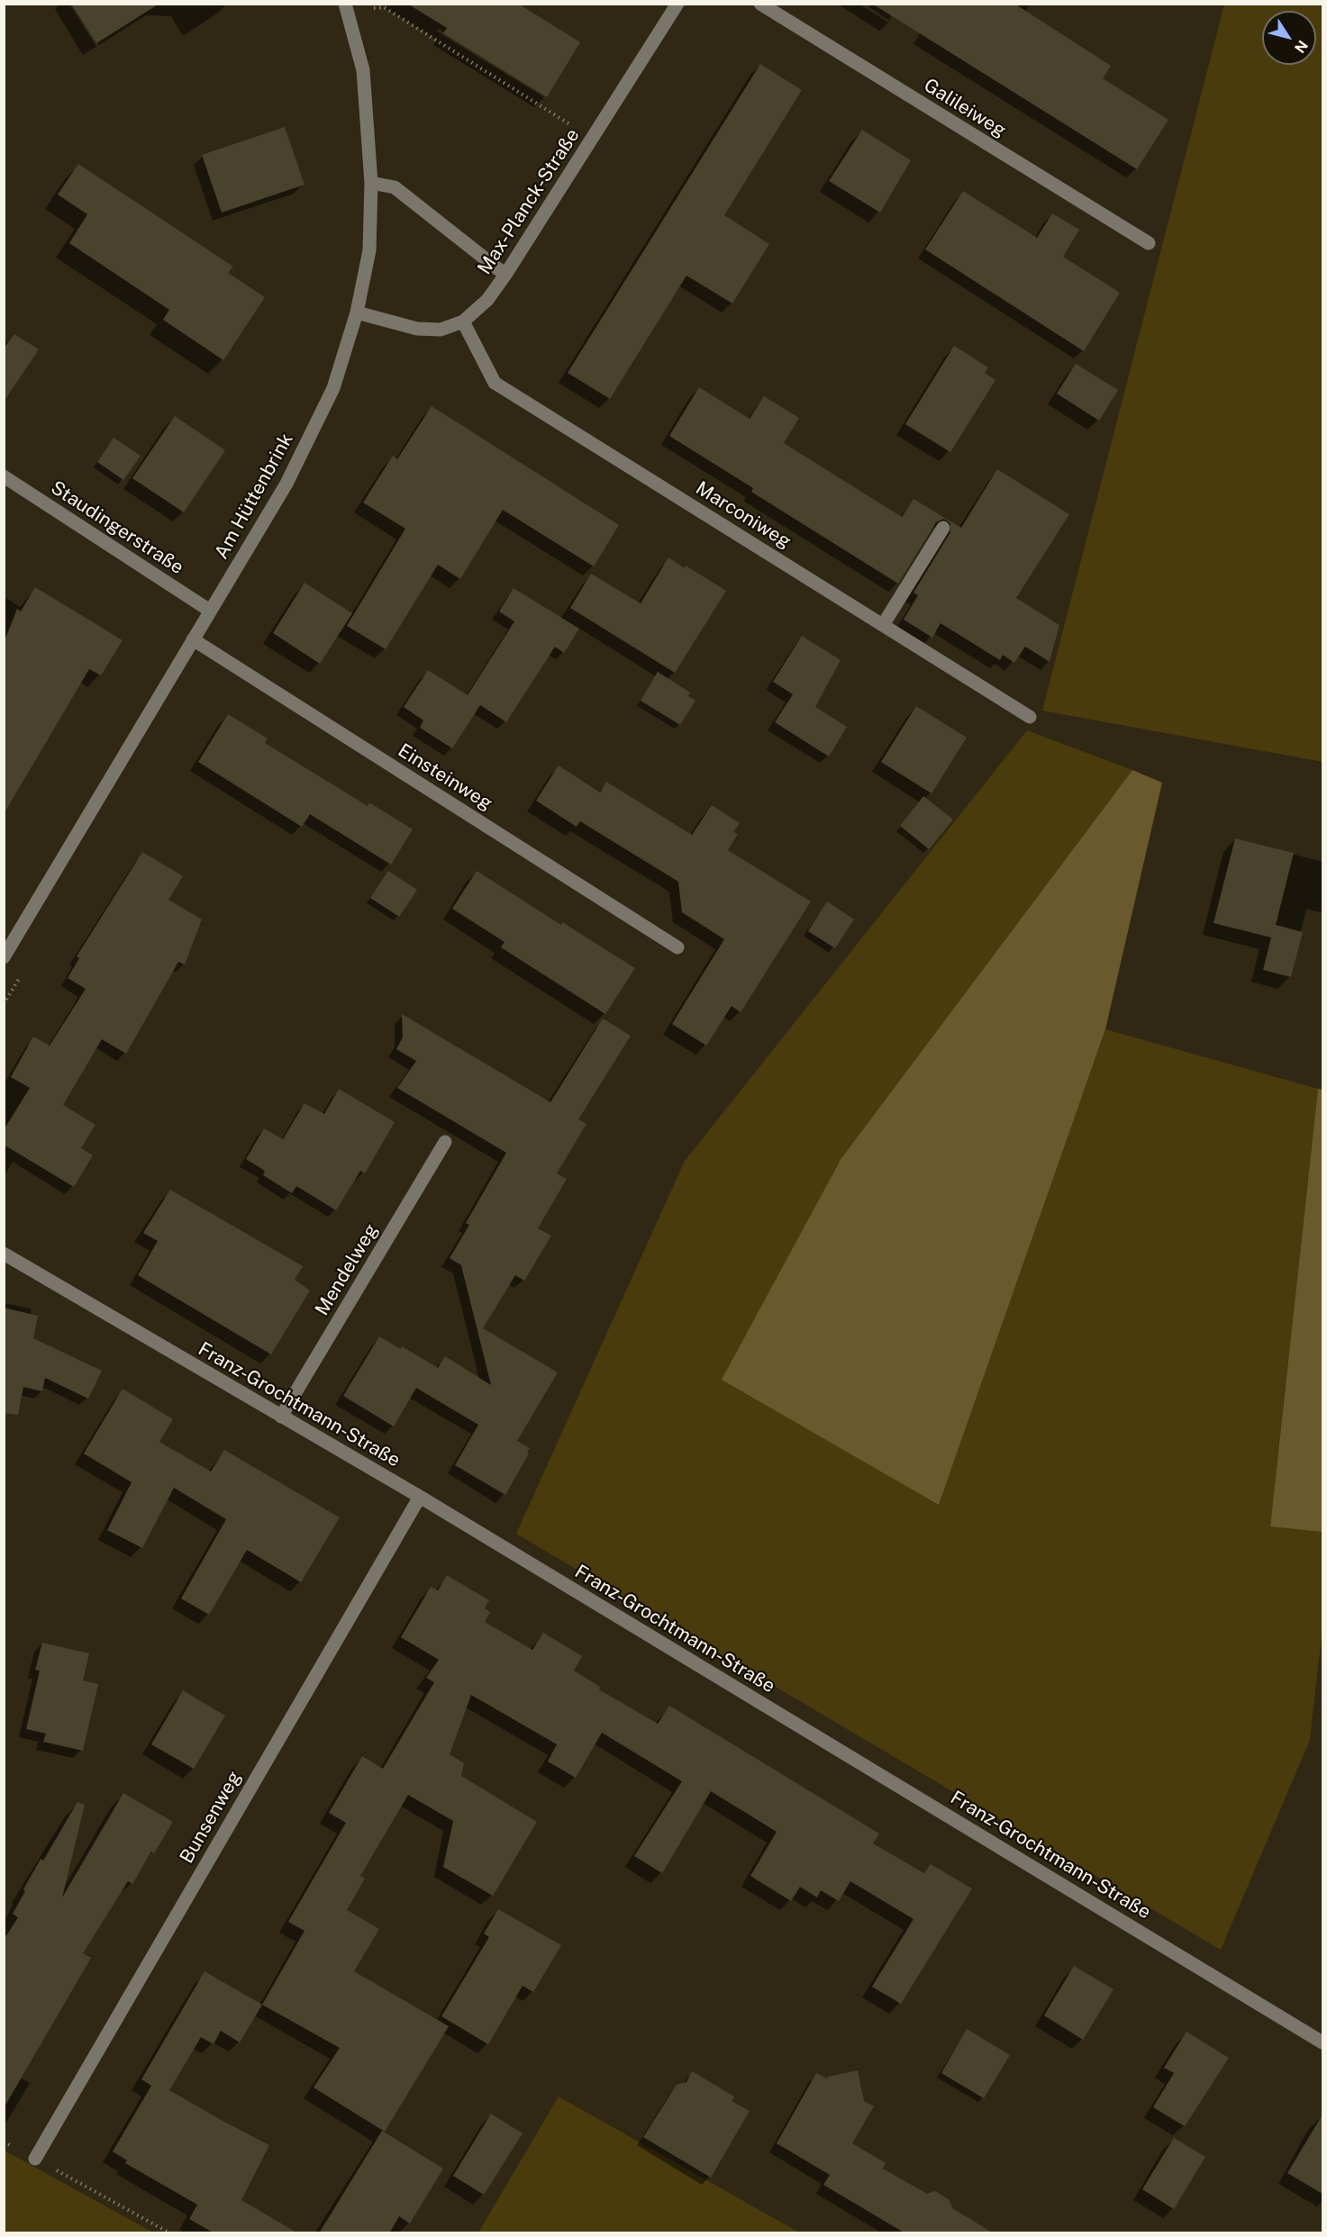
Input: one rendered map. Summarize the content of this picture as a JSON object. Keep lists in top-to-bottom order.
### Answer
{
  "streets": {
    "street": [
      "Galileiweg",
      "Max-Planck-Straße",
      "Am Hüttenbrink",
      "Marconiweg",
      "Staudingerstraße",
      "Einsteinweg",
      "Mendelweg",
      "Franz-Grochtmann-Straße",
      "Bunsenweg"
    ]
  },
  "crossings": [
    ["Max-Planck-Straße", "Am Hüttenbrink"],
    ["Max-Planck-Straße", "Marconiweg"],
    ["Am Hüttenbrink", "Staudingerstraße"],
    ["Am Hüttenbrink", "Einsteinweg"],
    ["Mendelweg", "Franz-Grochtmann-Straße"],
    ["Franz-Grochtmann-Straße", "Bunsenweg"]
  ],
  "north": "bottom right"
}
